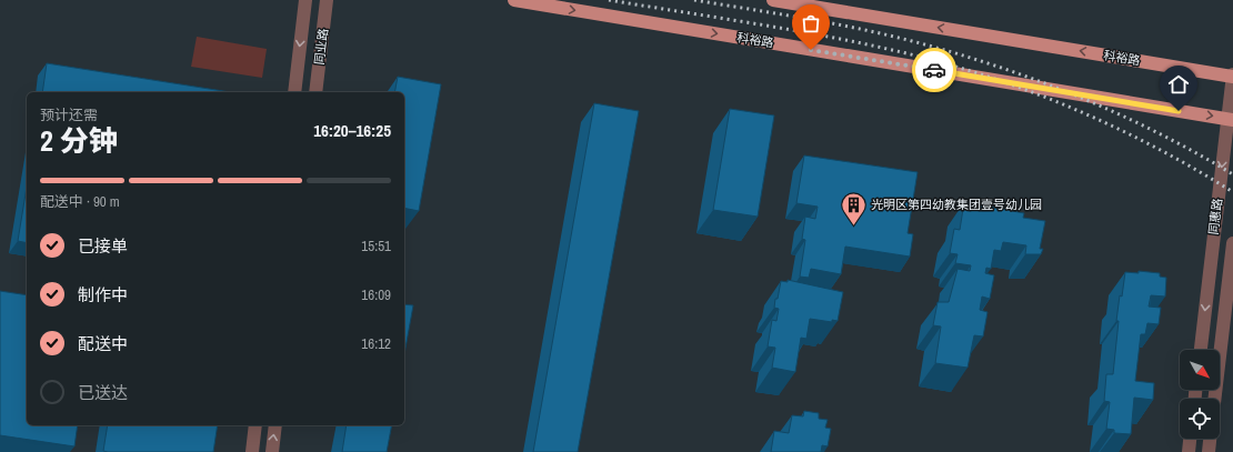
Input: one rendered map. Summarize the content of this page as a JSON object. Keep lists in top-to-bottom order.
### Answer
{
  "streets": {
    "main road": ["科裕路"],
    "street": ["同业路", "同惠路"]
  },
  "crossings": [
    ["科裕路", "同惠路"]
  ],
  "places": {
    "building": ["光明区第四幼教集团壹号幼儿园"]
  },
  "north": "bottom right",
  "page": {
    "heading": ["2 分钟", "预计还需", "16:20–16:25"],
    "bar": "配送中 · 90 m",
    "list": [
      ["已接单", "15:51"],
      ["制作中", "16:09"],
      ["配送中", "16:12"],
      "已送达"
    ]
  }
}
